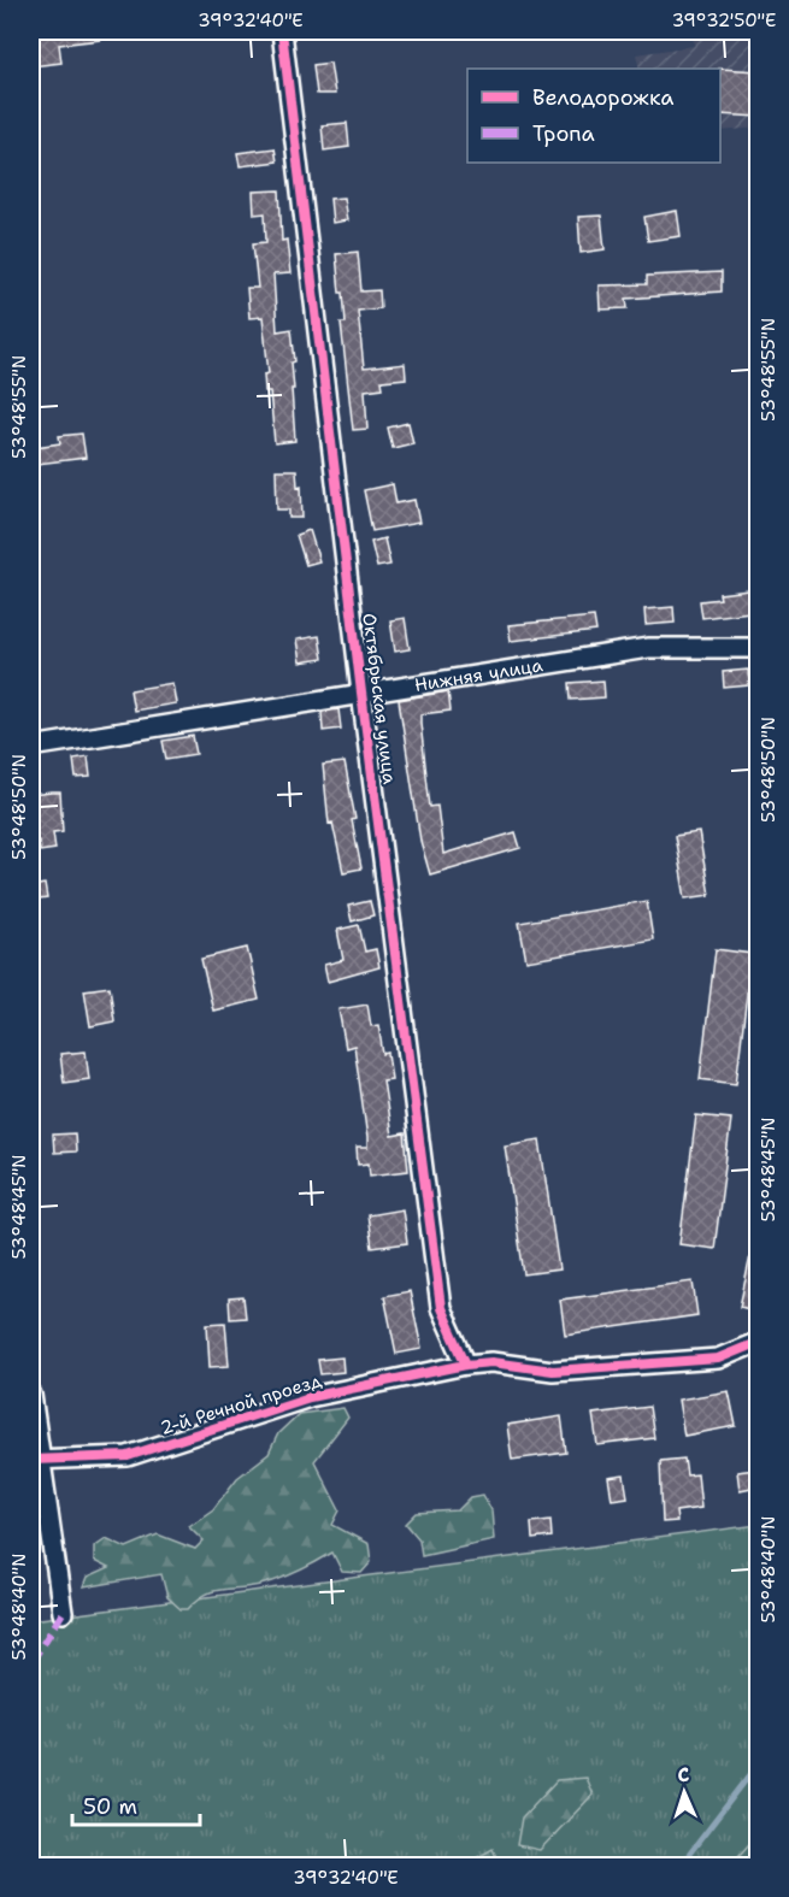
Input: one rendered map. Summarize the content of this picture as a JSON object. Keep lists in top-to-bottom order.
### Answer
{
  "streets": {
    "street": ["Нижняя улица", "Октябрьская улица", "2-й Речной проезд"]
  },
  "crossings": [
    ["Нижняя улица", "Октябрьская улица"],
    ["Октябрьская улица", "2-й Речной проезд"]
  ],
  "legend": ["Велодорожка", "Тропа"],
  "scale_bar": "50 m",
  "north": "top",
  "coordinates": [
    "39°32'40\"E",
    "39°32'50\"E",
    "53°48'55\"N",
    "53°48'50\"N",
    "53°48'45\"N",
    "53°48'40\"N"
  ]
}
